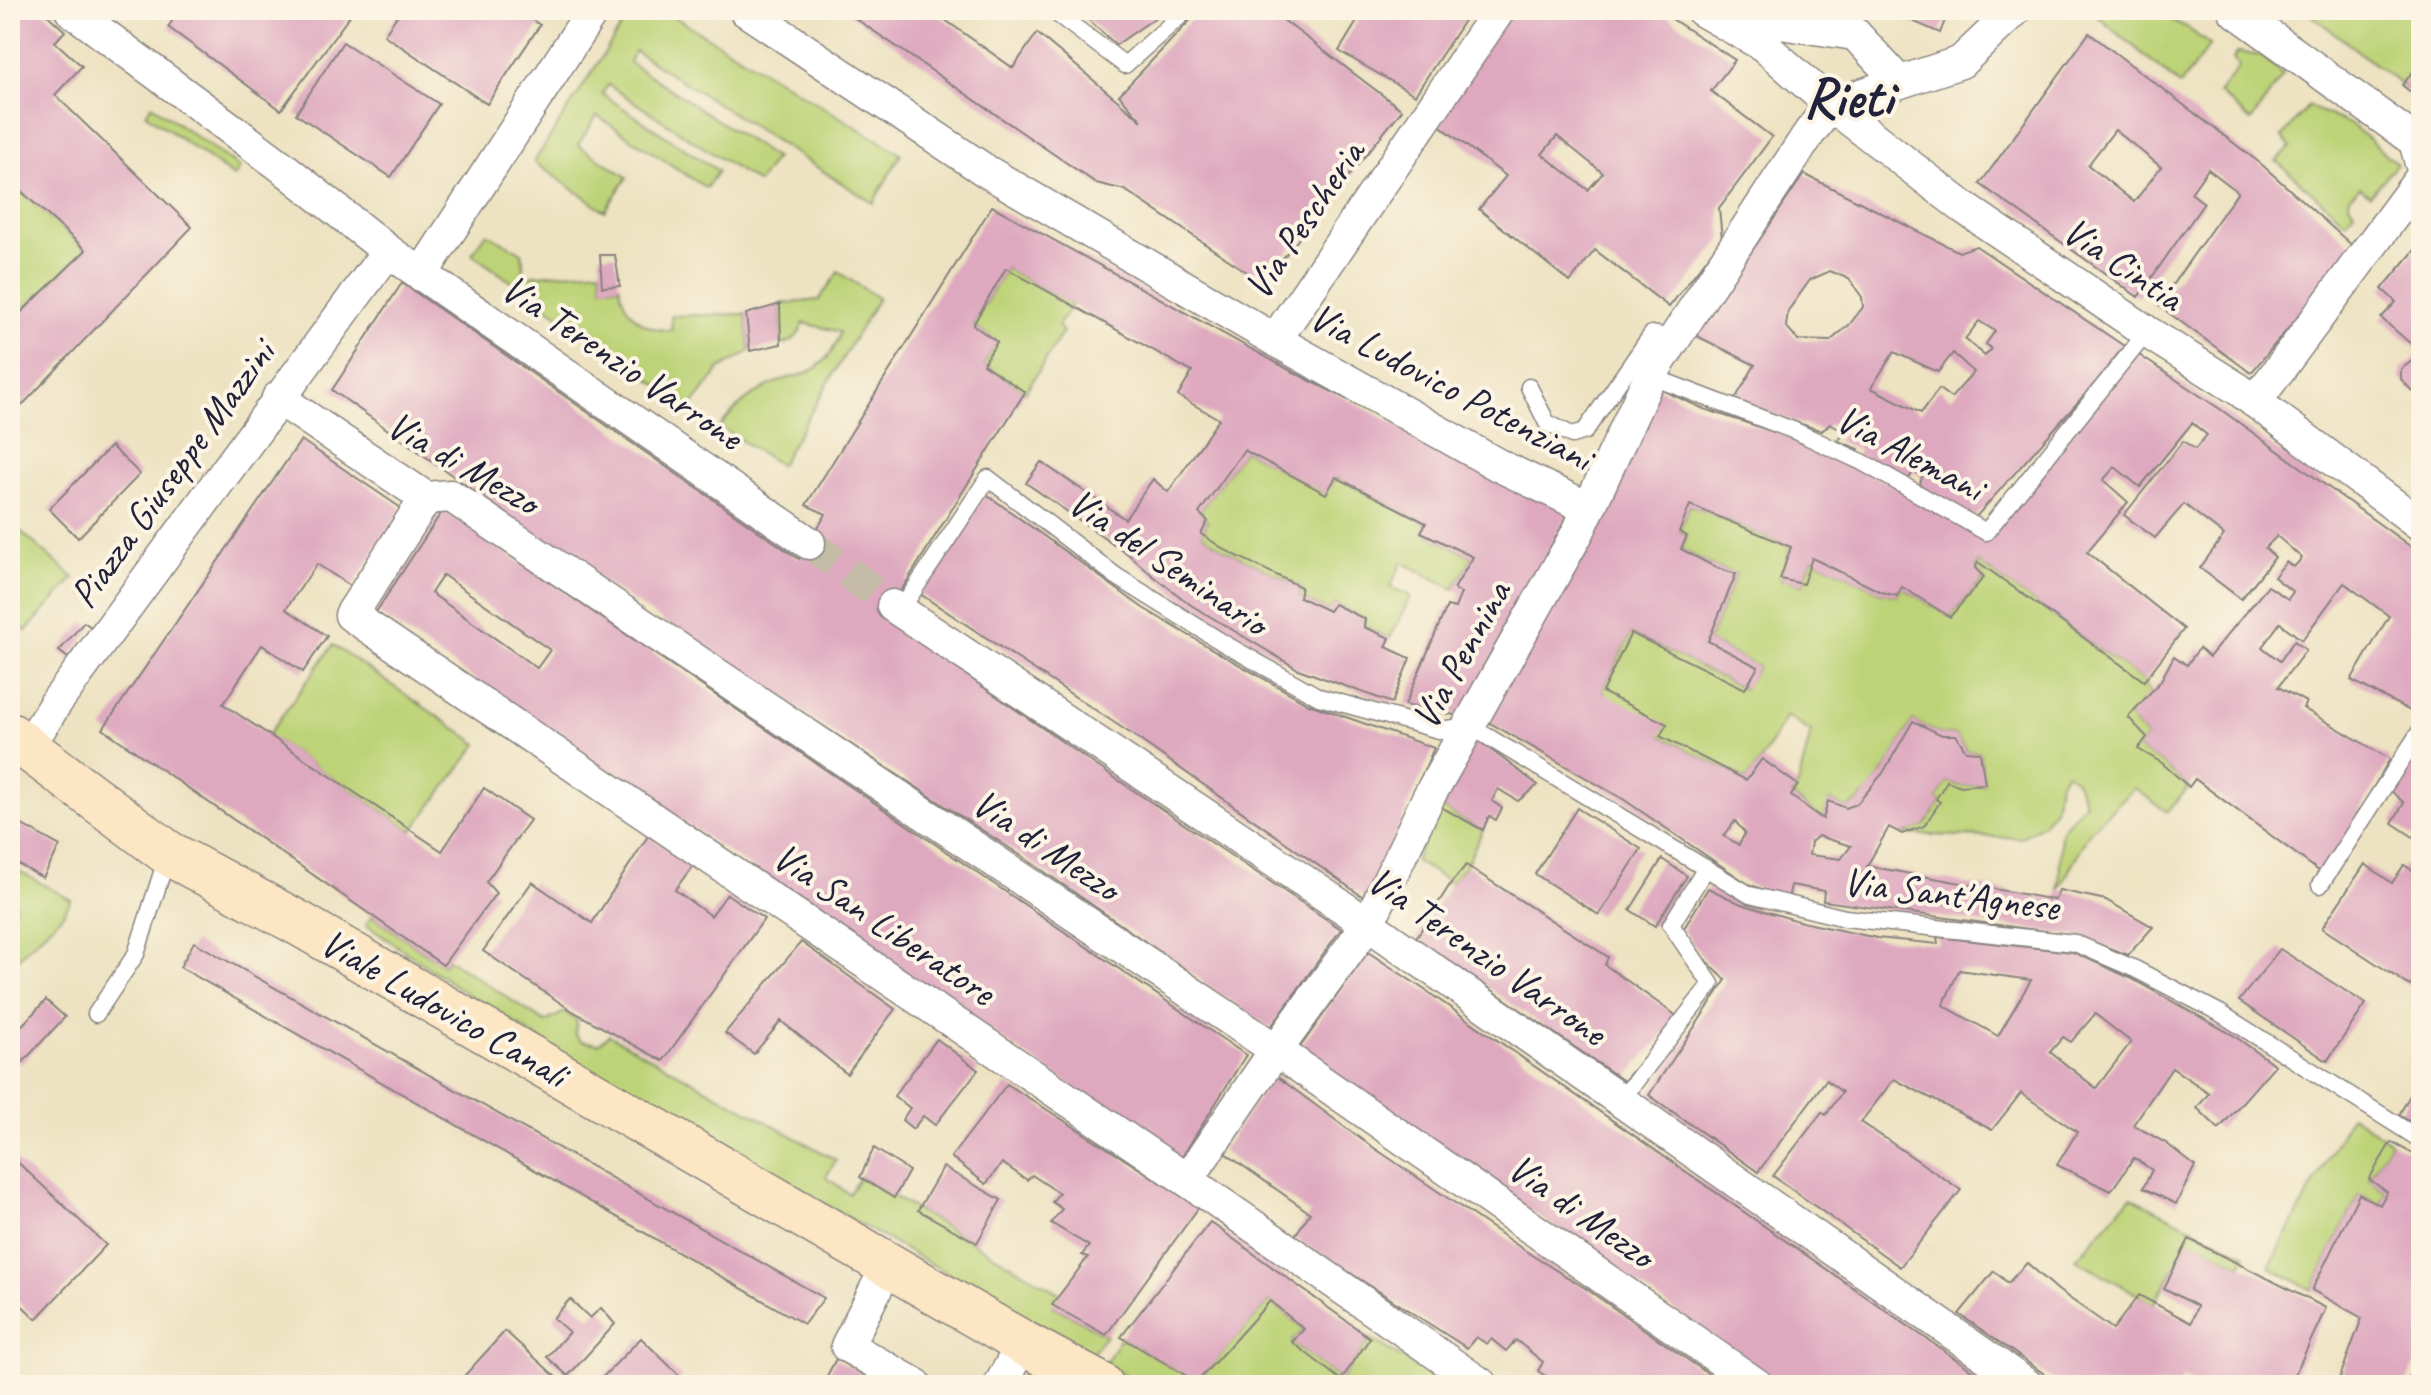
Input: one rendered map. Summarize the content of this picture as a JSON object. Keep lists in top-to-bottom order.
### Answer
{
  "streets": {
    "street": [
      "Via Pescheria",
      "Via Cintia",
      "Via Terenzio Varrone",
      "Via Ludovico Potenziani",
      "Via di Mezzo",
      "Piazza Giuseppe Mazzini",
      "Via Pennina",
      "Via San Liberatore",
      "Viale Ludovico Canali"
    ],
    "lane": ["Via Alemani", "Via del Seminario", "Via Sant'Agnese"]
  },
  "crossings": [
    ["Via Pescheria", "Via Ludovico Potenziani"],
    ["Via Cintia", "Via Alemani"],
    ["Via Cintia", "Via Pennina"],
    ["Via Terenzio Varrone", "Piazza Giuseppe Mazzini"],
    ["Via Terenzio Varrone", "Via del Seminario"],
    ["Via Terenzio Varrone", "Via Pennina"],
    ["Via Ludovico Potenziani", "Via Pennina"],
    ["Via Alemani", "Via Pennina"],
    ["Via di Mezzo", "Piazza Giuseppe Mazzini"],
    ["Via di Mezzo", "Via Pennina"],
    ["Via di Mezzo", "Via San Liberatore"],
    ["Piazza Giuseppe Mazzini", "Viale Ludovico Canali"],
    ["Via del Seminario", "Via Pennina"],
    ["Via del Seminario", "Via Sant'Agnese"],
    ["Via Pennina", "Via Sant'Agnese"],
    ["Via Pennina", "Via San Liberatore"]
  ],
  "districts": ["Rieti"]
}
